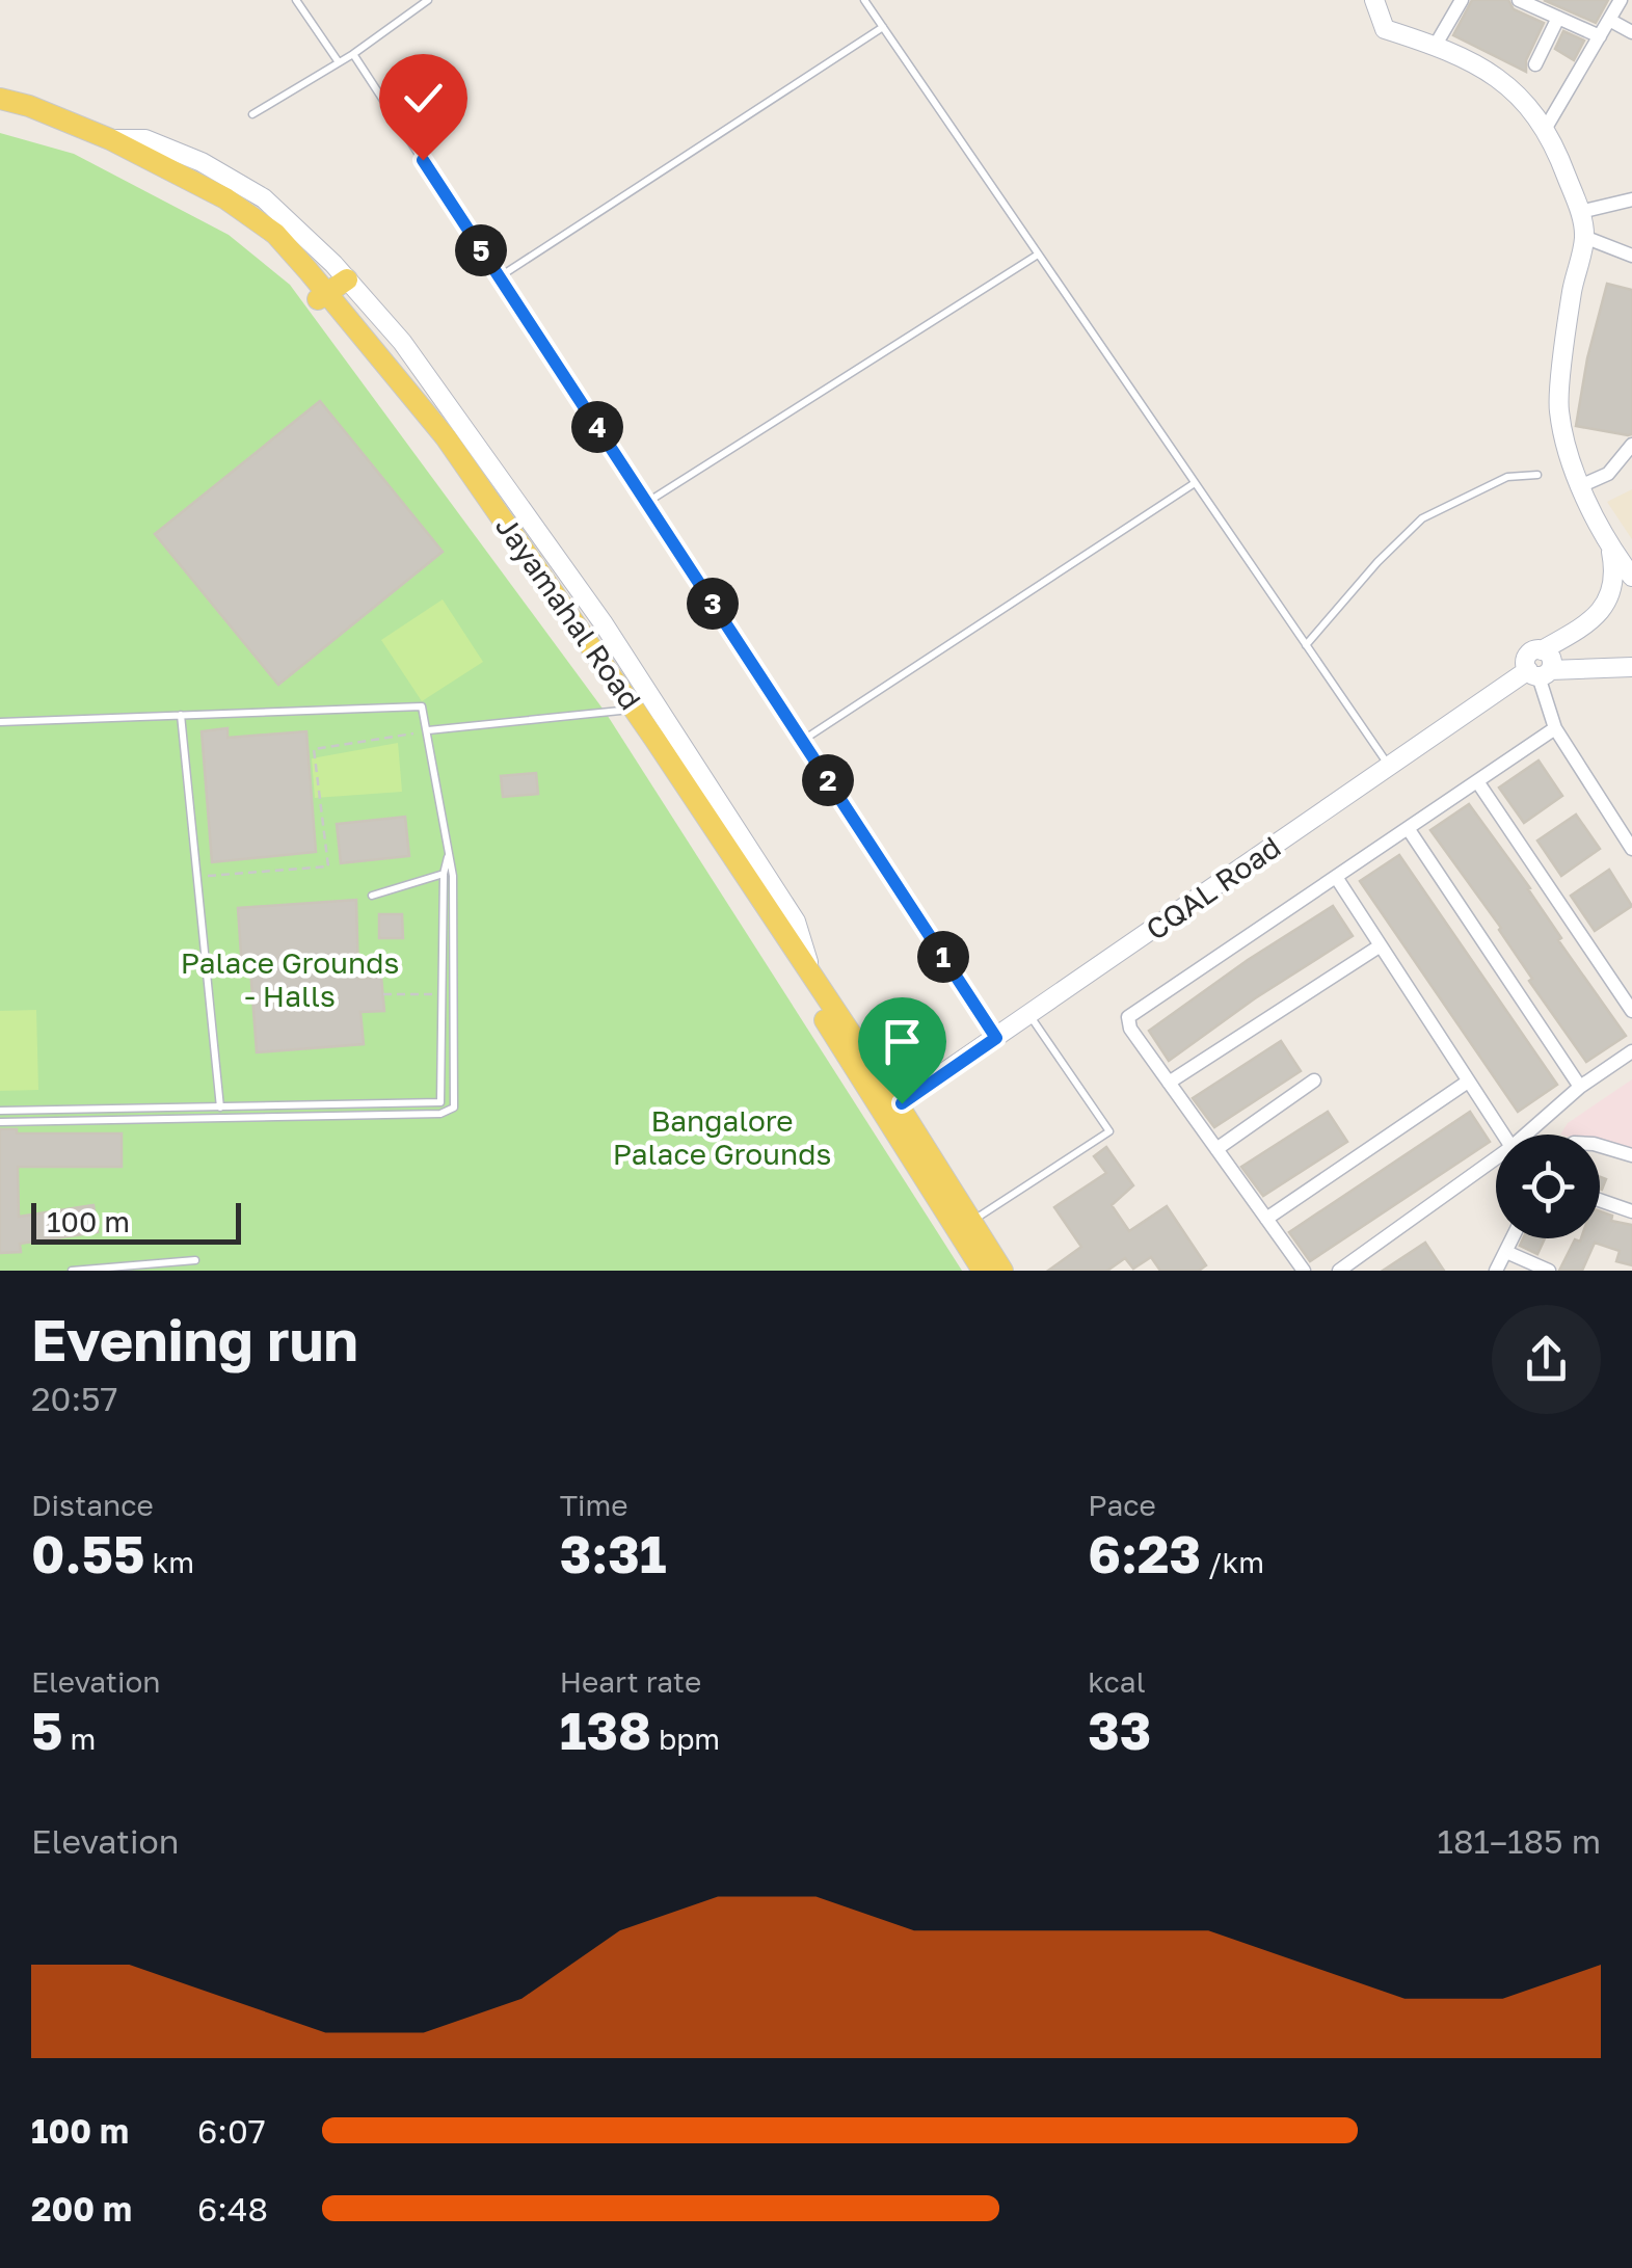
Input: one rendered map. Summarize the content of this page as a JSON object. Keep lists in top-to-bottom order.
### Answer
{
  "streets": {
    "main road": ["Jayamahal Road", "CQAL Road"]
  },
  "crossings": [
    ["Jayamahal Road", "CQAL Road"]
  ],
  "parks": ["Palace Grounds - Halls", "Bangalore Palace Grounds"],
  "scale_bar": "100 m",
  "page": {
    "pins": [
      "5",
      "4",
      "3",
      "2",
      "1"
    ],
    "scale": "100 m",
    "heading": ["Evening run", "20:57"],
    "stats": [
      ["Distance", "0.55 km"],
      ["Time", "3:31"],
      ["Pace", "6:23 /km"],
      ["Elevation", "5 m"],
      ["Heart rate", "138 bpm"],
      ["kcal", "33"]
    ],
    "chart": ["Elevation", "181–185 m"],
    "list": [
      {
        "name": "100 m",
        "note": "6:07"
      },
      {
        "name": "200 m",
        "note": "6:48"
      }
    ]
  }
}
